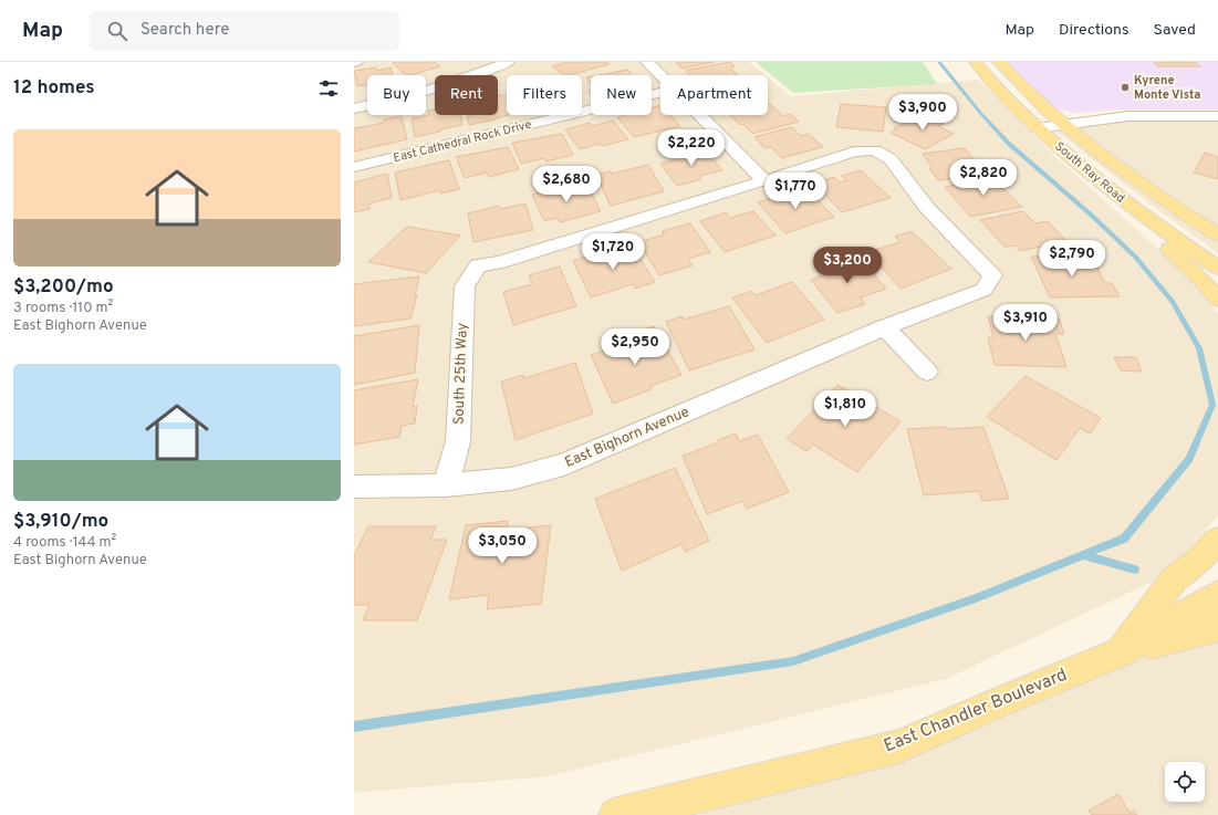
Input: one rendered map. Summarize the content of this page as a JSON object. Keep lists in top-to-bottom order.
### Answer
{
  "streets": {
    "main road": ["South Ray Road", "East Chandler Boulevard"],
    "street": ["East Cathedral Rock Drive", "South 25th Way", "East Bighorn Avenue"]
  },
  "crossings": [
    ["South 25th Way", "East Bighorn Avenue"]
  ],
  "places": ["Kyrene Monte Vista"],
  "page": {
    "header": "Map",
    "search": "Search here",
    "nav": ["Map", "Directions", "Saved"],
    "heading": "12 homes",
    "chip": [
      "Buy",
      "Rent",
      "Filters",
      "New",
      "Apartment"
    ],
    "price": [
      "$3,900",
      "$2,220",
      "$2,820",
      "$2,680",
      "$1,770",
      "$1,720",
      "$2,790",
      "$3,200",
      "$3,910",
      "$2,950",
      "$1,810",
      "$3,050"
    ],
    "list": [
      {
        "name": "$3,200/mo",
        "note": "3 rooms · 110 m² · East Bighorn Avenue"
      },
      {
        "name": "$3,910/mo",
        "note": "4 rooms · 144 m² · East Bighorn Avenue"
      }
    ]
  }
}
